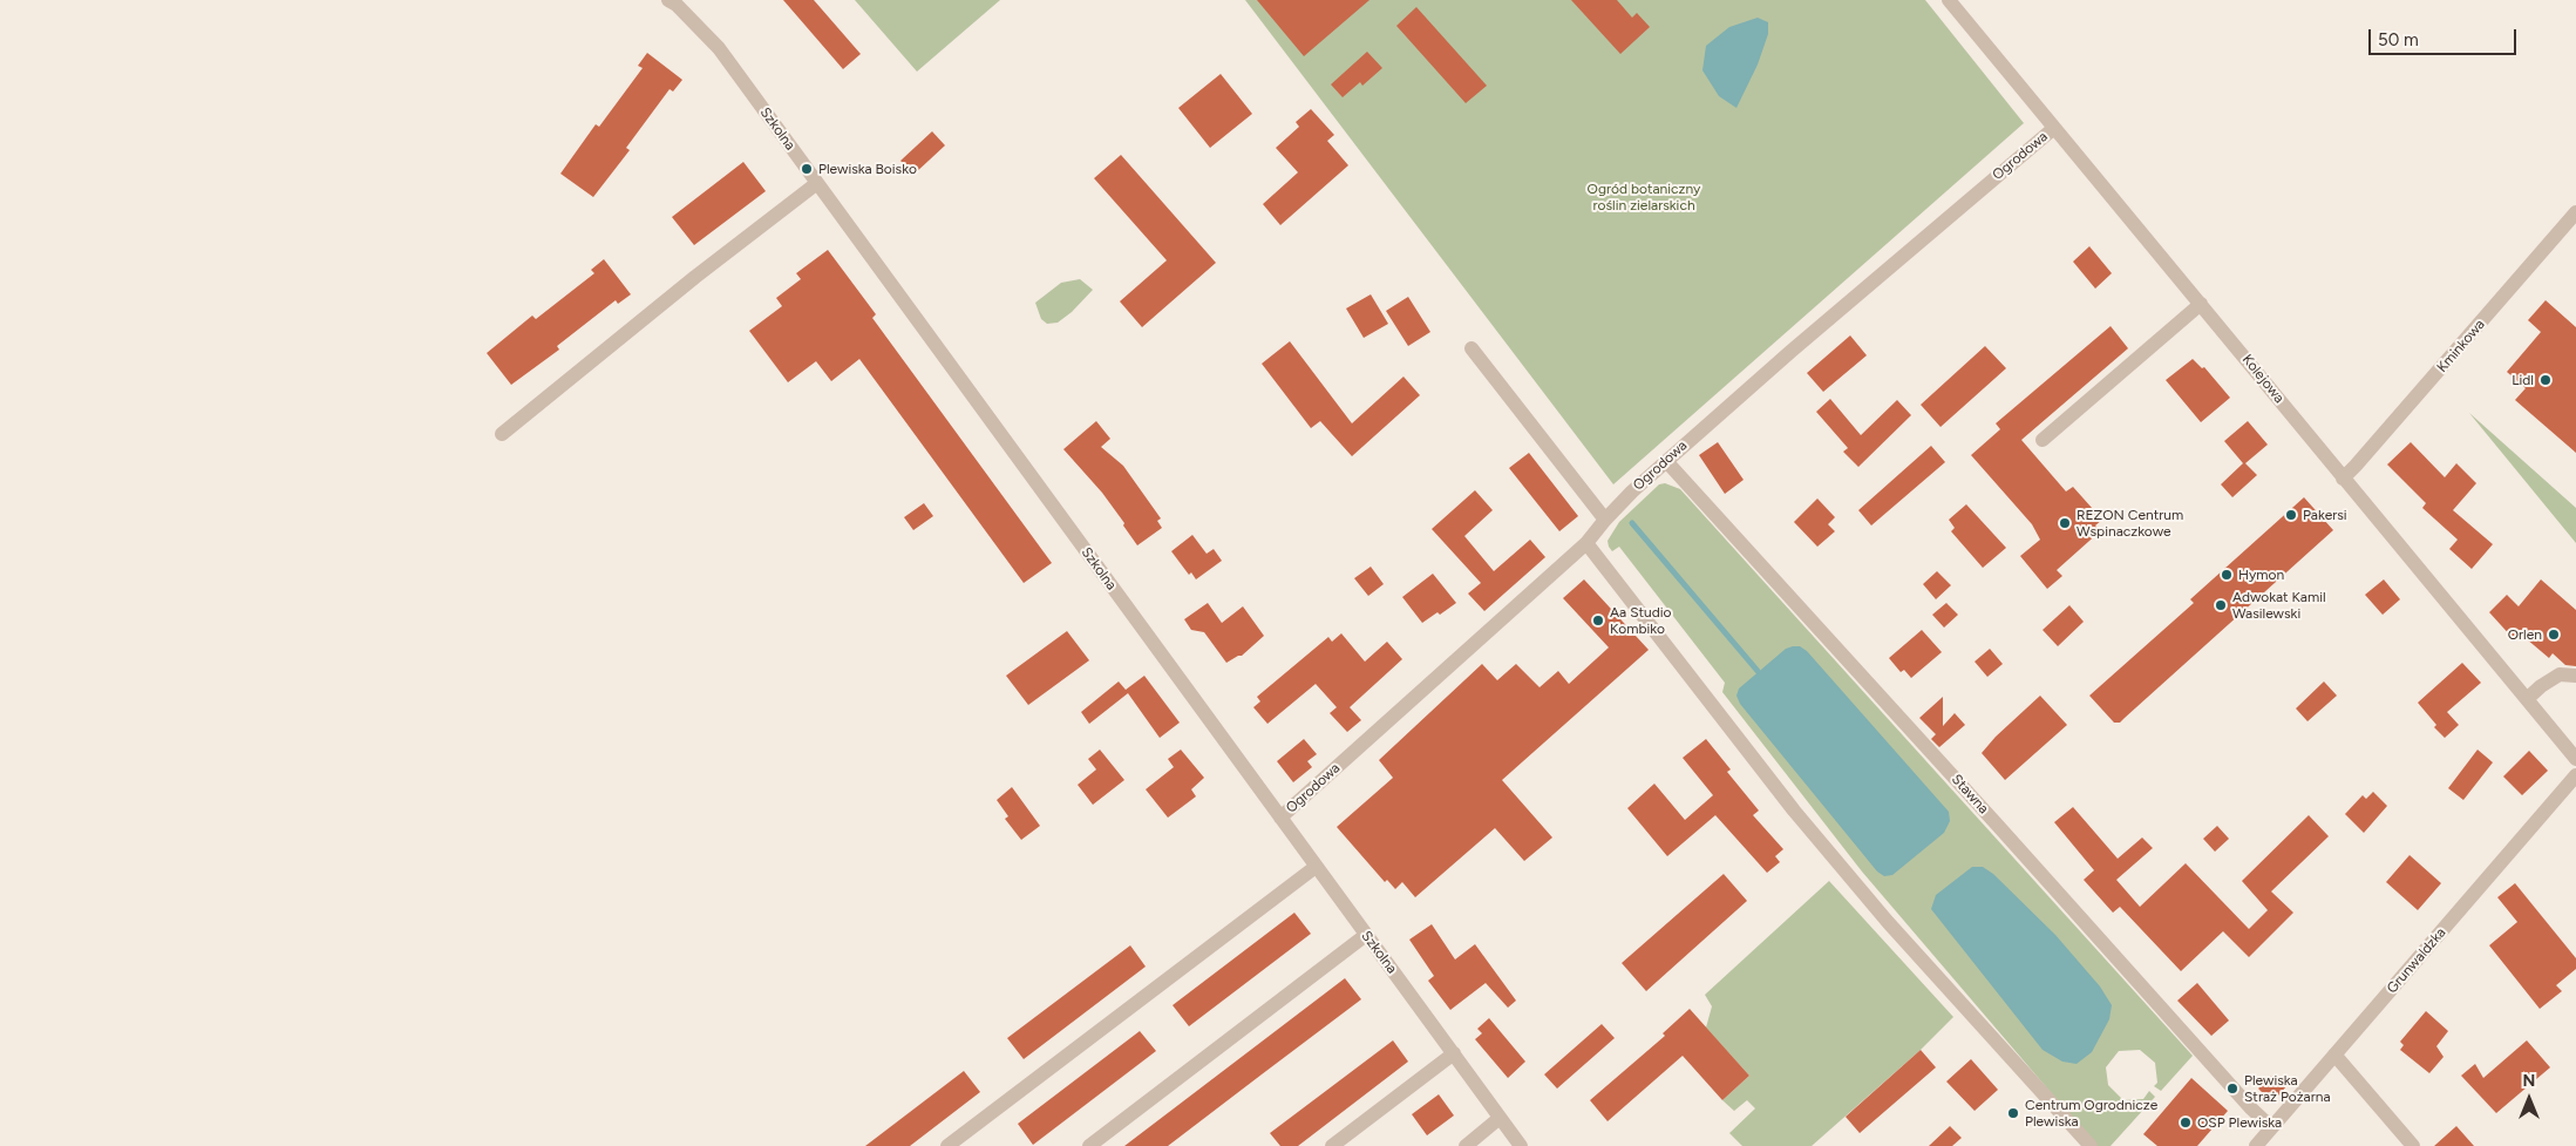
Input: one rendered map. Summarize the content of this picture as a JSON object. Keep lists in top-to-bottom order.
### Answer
{
  "streets": {
    "street": [
      "Szkolna",
      "Ogrodowa",
      "Kminkowa",
      "Kolejowa",
      "Stawna",
      "Grunwaldzka"
    ]
  },
  "crossings": [
    ["Szkolna", "Ogrodowa"],
    ["Ogrodowa", "Kolejowa"],
    ["Ogrodowa", "Stawna"],
    ["Kminkowa", "Kolejowa"],
    ["Stawna", "Grunwaldzka"]
  ],
  "parks": ["Ogród botaniczny roślin zielarskich"],
  "places": [
    "Plewiska Boisko",
    "Lidl",
    "Pakersi",
    "REZON Centrum Wspinaczkowe",
    "Hymon",
    "Adwokat Kamil Wasilewski",
    "Aa Studio Kombiko",
    "Orlen",
    "Plewiska Straż Pożarna",
    "Centrum Ogrodnicze Plewiska",
    "OSP Plewiska"
  ],
  "scale_bar": "50 m",
  "north": "top"
}
